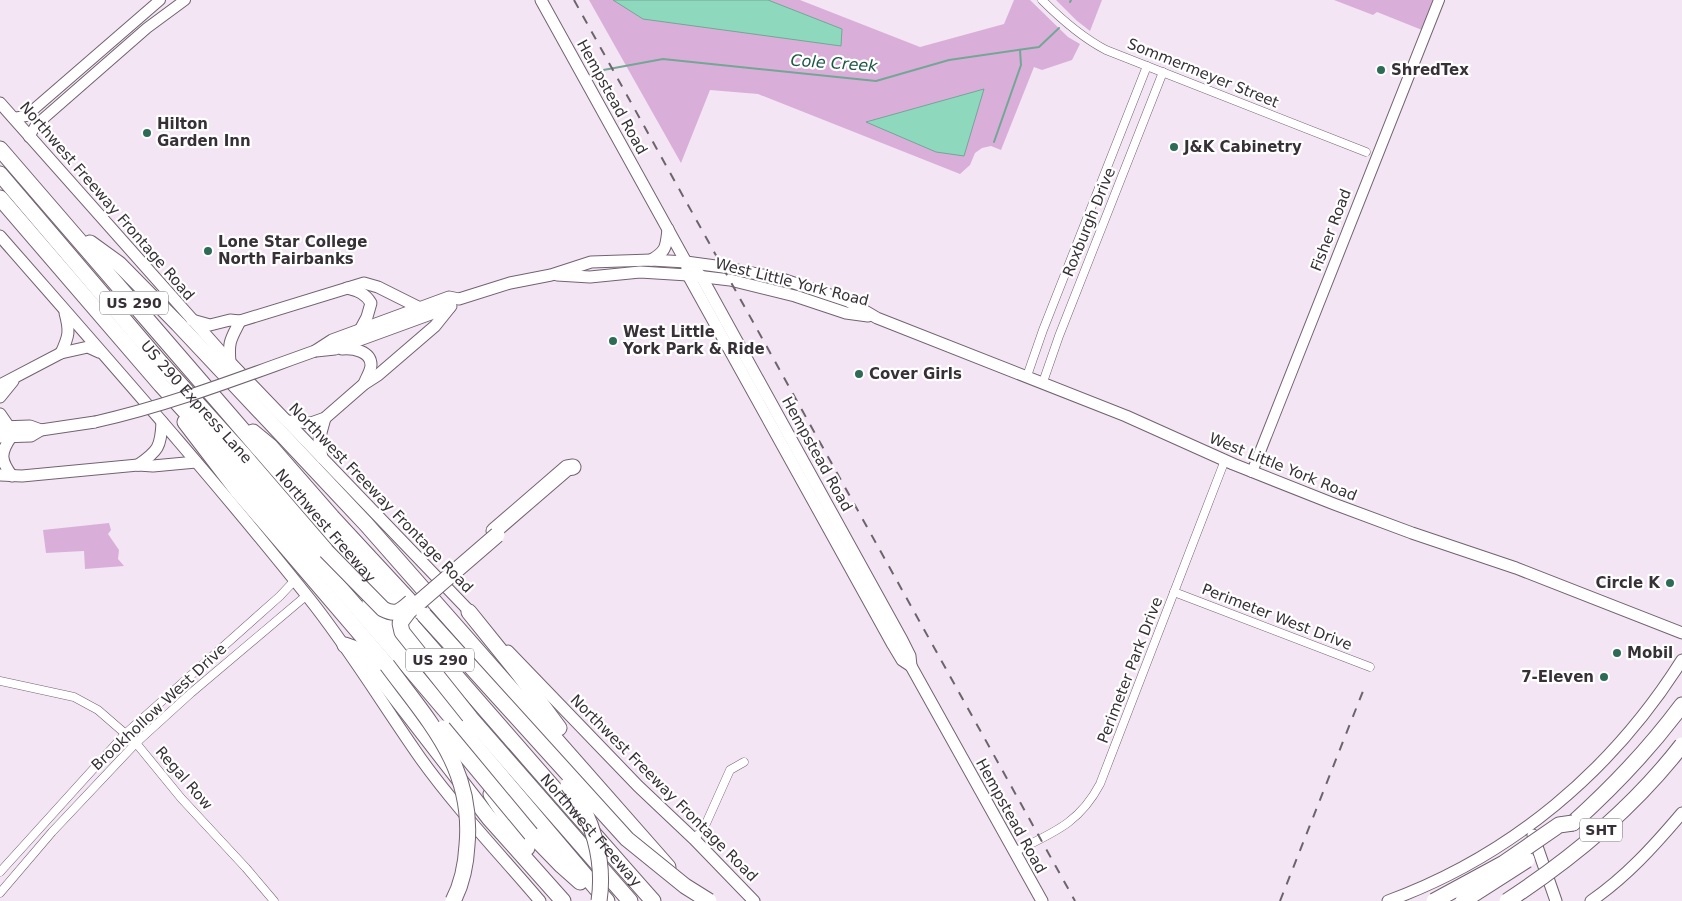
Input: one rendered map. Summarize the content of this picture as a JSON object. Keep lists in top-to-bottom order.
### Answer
{
  "streets": {
    "highway": [
      "US 290",
      "US 290 Express Lane",
      "Northwest Freeway",
      "SHT"
    ],
    "main road": ["Hempstead Road", "Northwest Freeway Frontage Road", "West Little York Road"],
    "street": [
      "Sommermeyer Street",
      "Roxburgh Drive",
      "Fisher Road",
      "Perimeter West Drive",
      "Perimeter Park Drive",
      "Brookhollow West Drive",
      "Regal Row"
    ]
  },
  "crossings": [
    ["Sommermeyer Street", "Roxburgh Drive"],
    ["Hempstead Road", "West Little York Road"],
    ["Hempstead Road", "Perimeter Park Drive"],
    ["Roxburgh Drive", "West Little York Road"],
    ["Fisher Road", "West Little York Road"],
    ["West Little York Road", "Perimeter Park Drive"],
    ["Perimeter West Drive", "Perimeter Park Drive"],
    ["Brookhollow West Drive", "Regal Row"]
  ],
  "water": ["Cole Creek"],
  "places": [
    "ShredTex",
    "Hilton Garden Inn",
    "J&K Cabinetry",
    "Lone Star College North Fairbanks",
    "West Little York Park & Ride",
    "Cover Girls",
    "Circle K",
    "Mobil",
    "7-Eleven"
  ]
}
